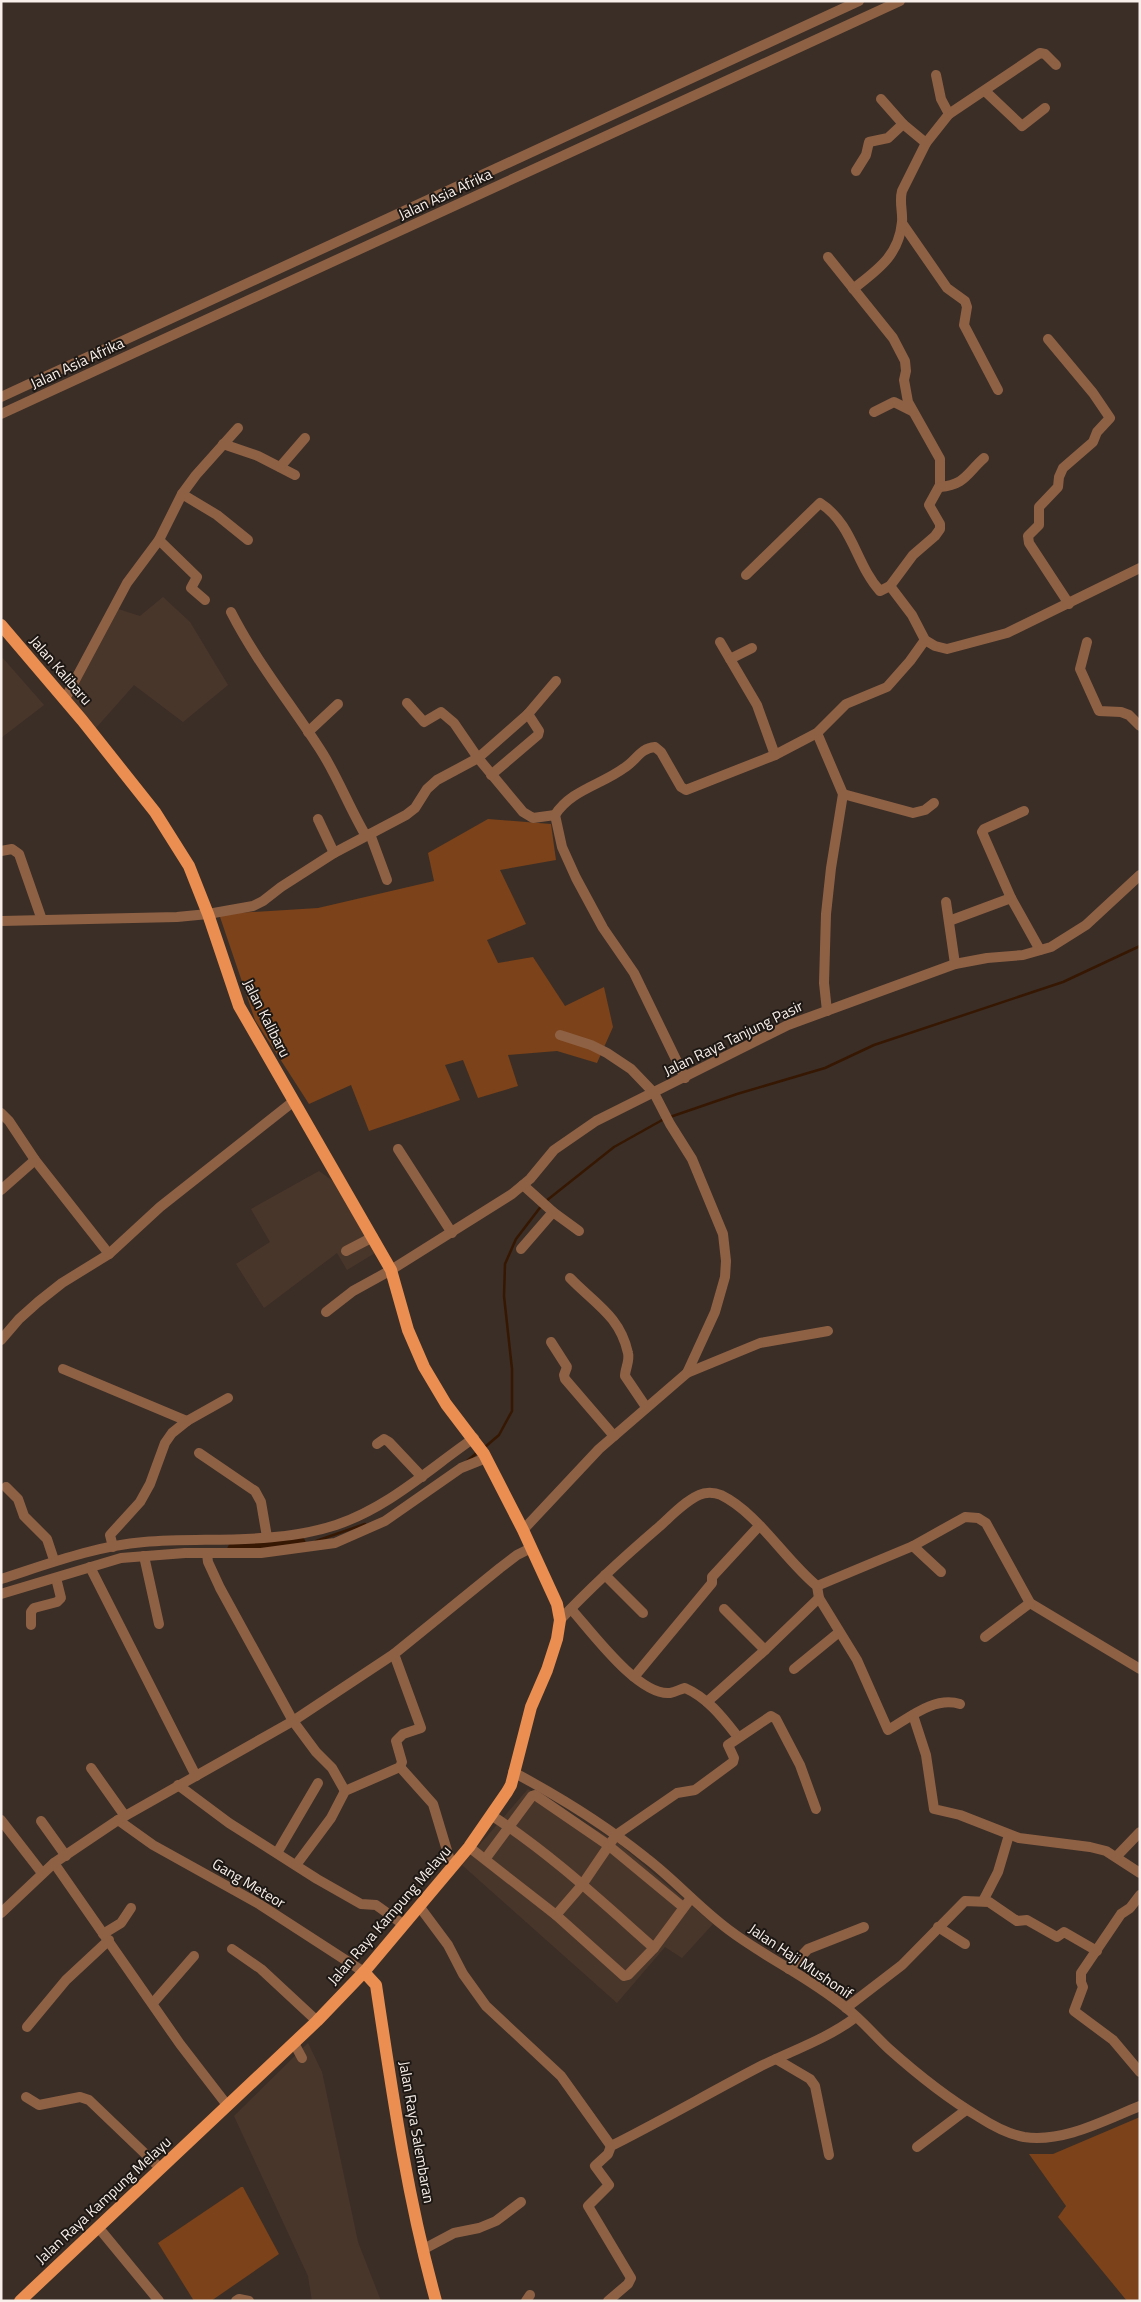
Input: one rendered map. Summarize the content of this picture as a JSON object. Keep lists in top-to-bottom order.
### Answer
{
  "streets": {
    "main road": ["Jalan Kalibaru", "Jalan Raya Kampung Melayu", "Jalan Raya Salembaran"],
    "street": [
      "Jalan Asia Afrika",
      "Jalan Raya Tanjung Pasir",
      "Gang Meteor",
      "Jalan Haji Mushonif"
    ]
  },
  "crossings": [
    ["Jalan Kalibaru", "Jalan Raya Tanjung Pasir"],
    ["Jalan Kalibaru", "Jalan Raya Kampung Melayu"],
    ["Gang Meteor", "Jalan Raya Kampung Melayu"],
    ["Gang Meteor", "Jalan Raya Salembaran"],
    ["Jalan Raya Kampung Melayu", "Jalan Haji Mushonif"],
    ["Jalan Raya Kampung Melayu", "Jalan Raya Salembaran"]
  ]
}
